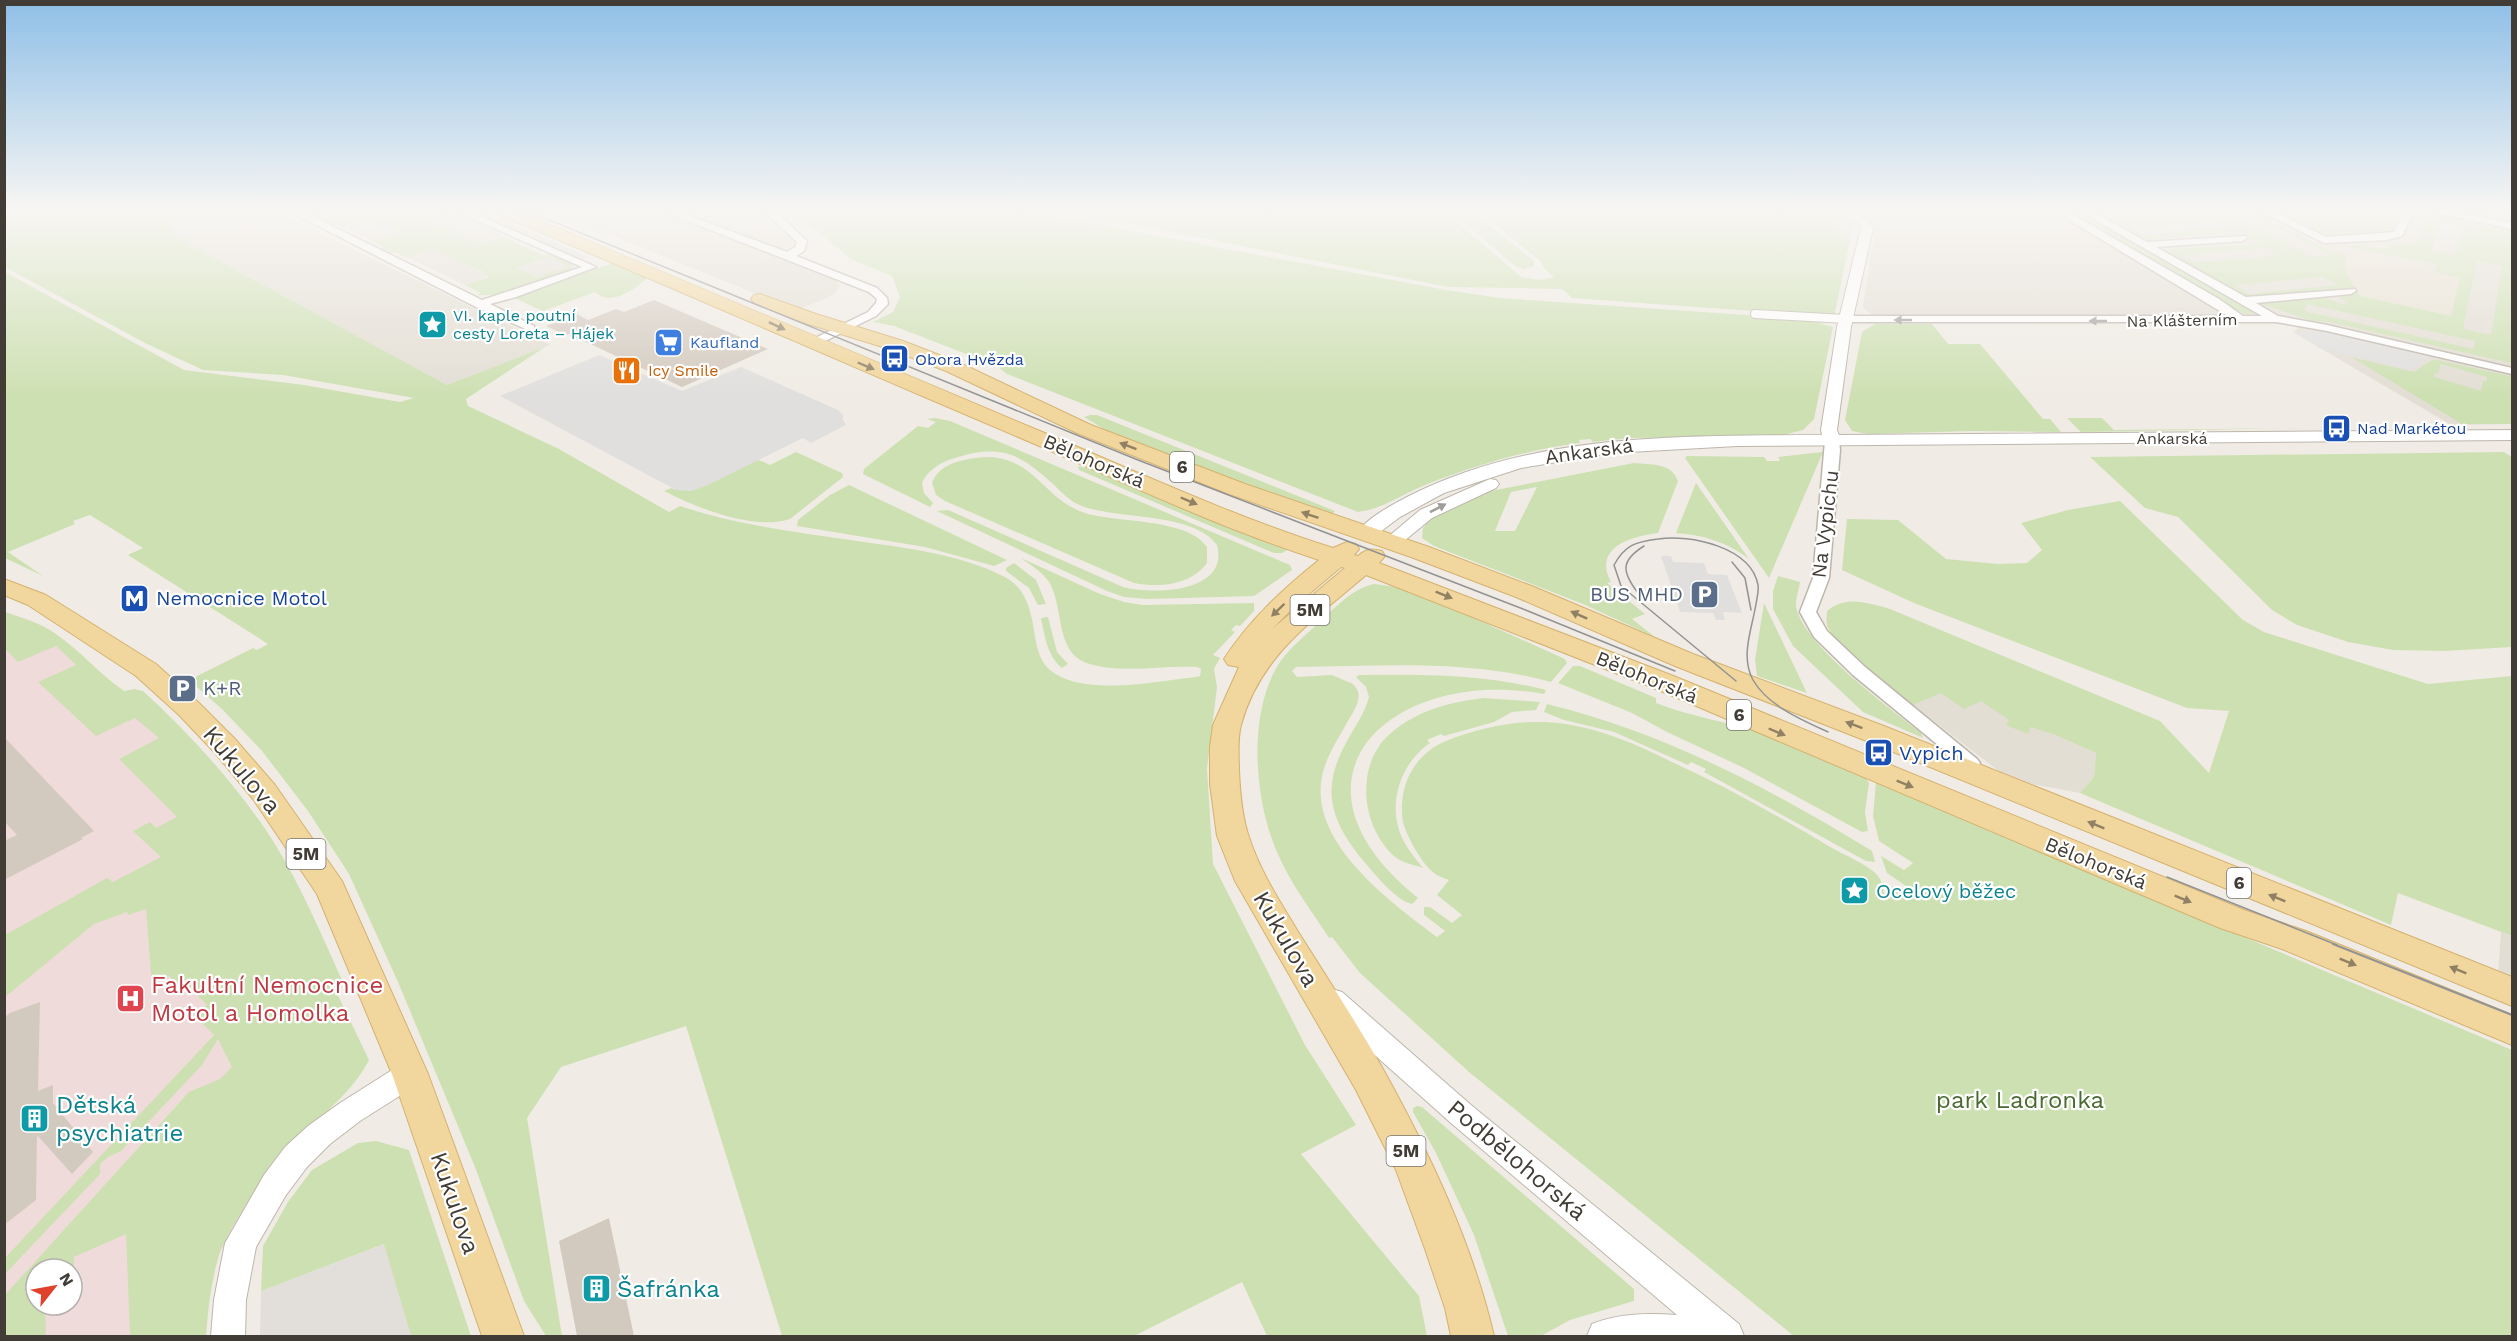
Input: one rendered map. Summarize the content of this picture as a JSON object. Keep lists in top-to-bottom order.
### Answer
{
  "streets": {
    "main road": [
      "Bělohorská",
      "6",
      "5M",
      "Kukulova"
    ],
    "street": [
      "Na Klášterním",
      "Ankarská",
      "Na Vypichu",
      "Podbělohorská"
    ]
  },
  "crossings": [
    ["Na Klášterním", "Na Vypichu"],
    ["Ankarská", "Bělohorská"],
    ["Ankarská", "Na Vypichu"],
    ["Ankarská", "5M"],
    ["Bělohorská", "Na Vypichu"],
    ["Bělohorská", "5M"],
    ["Bělohorská", "Kukulova"],
    ["5M", "Kukulova"],
    ["Kukulova", "Podbělohorská"]
  ],
  "one_way": ["Na Klášterním"],
  "parks": ["park Ladronka"],
  "places": {
    "place": ["VI. kaple poutní cesty Loreta – Hájek", "Ocelový běžec"],
    "supermarket": ["Kaufland"],
    "bus stop": ["Obora Hvězda", "Nad Markétou", "Vypich"],
    "restaurant": ["Icy Smile"],
    "parking": ["BUS MHD", "K+R"],
    "metro station": ["Nemocnice Motol"],
    "hospital": ["Fakultní Nemocnice Motol a Homolka"],
    "building": ["Dětská psychiatrie", "Šafránka"]
  },
  "north": "top right"
}
